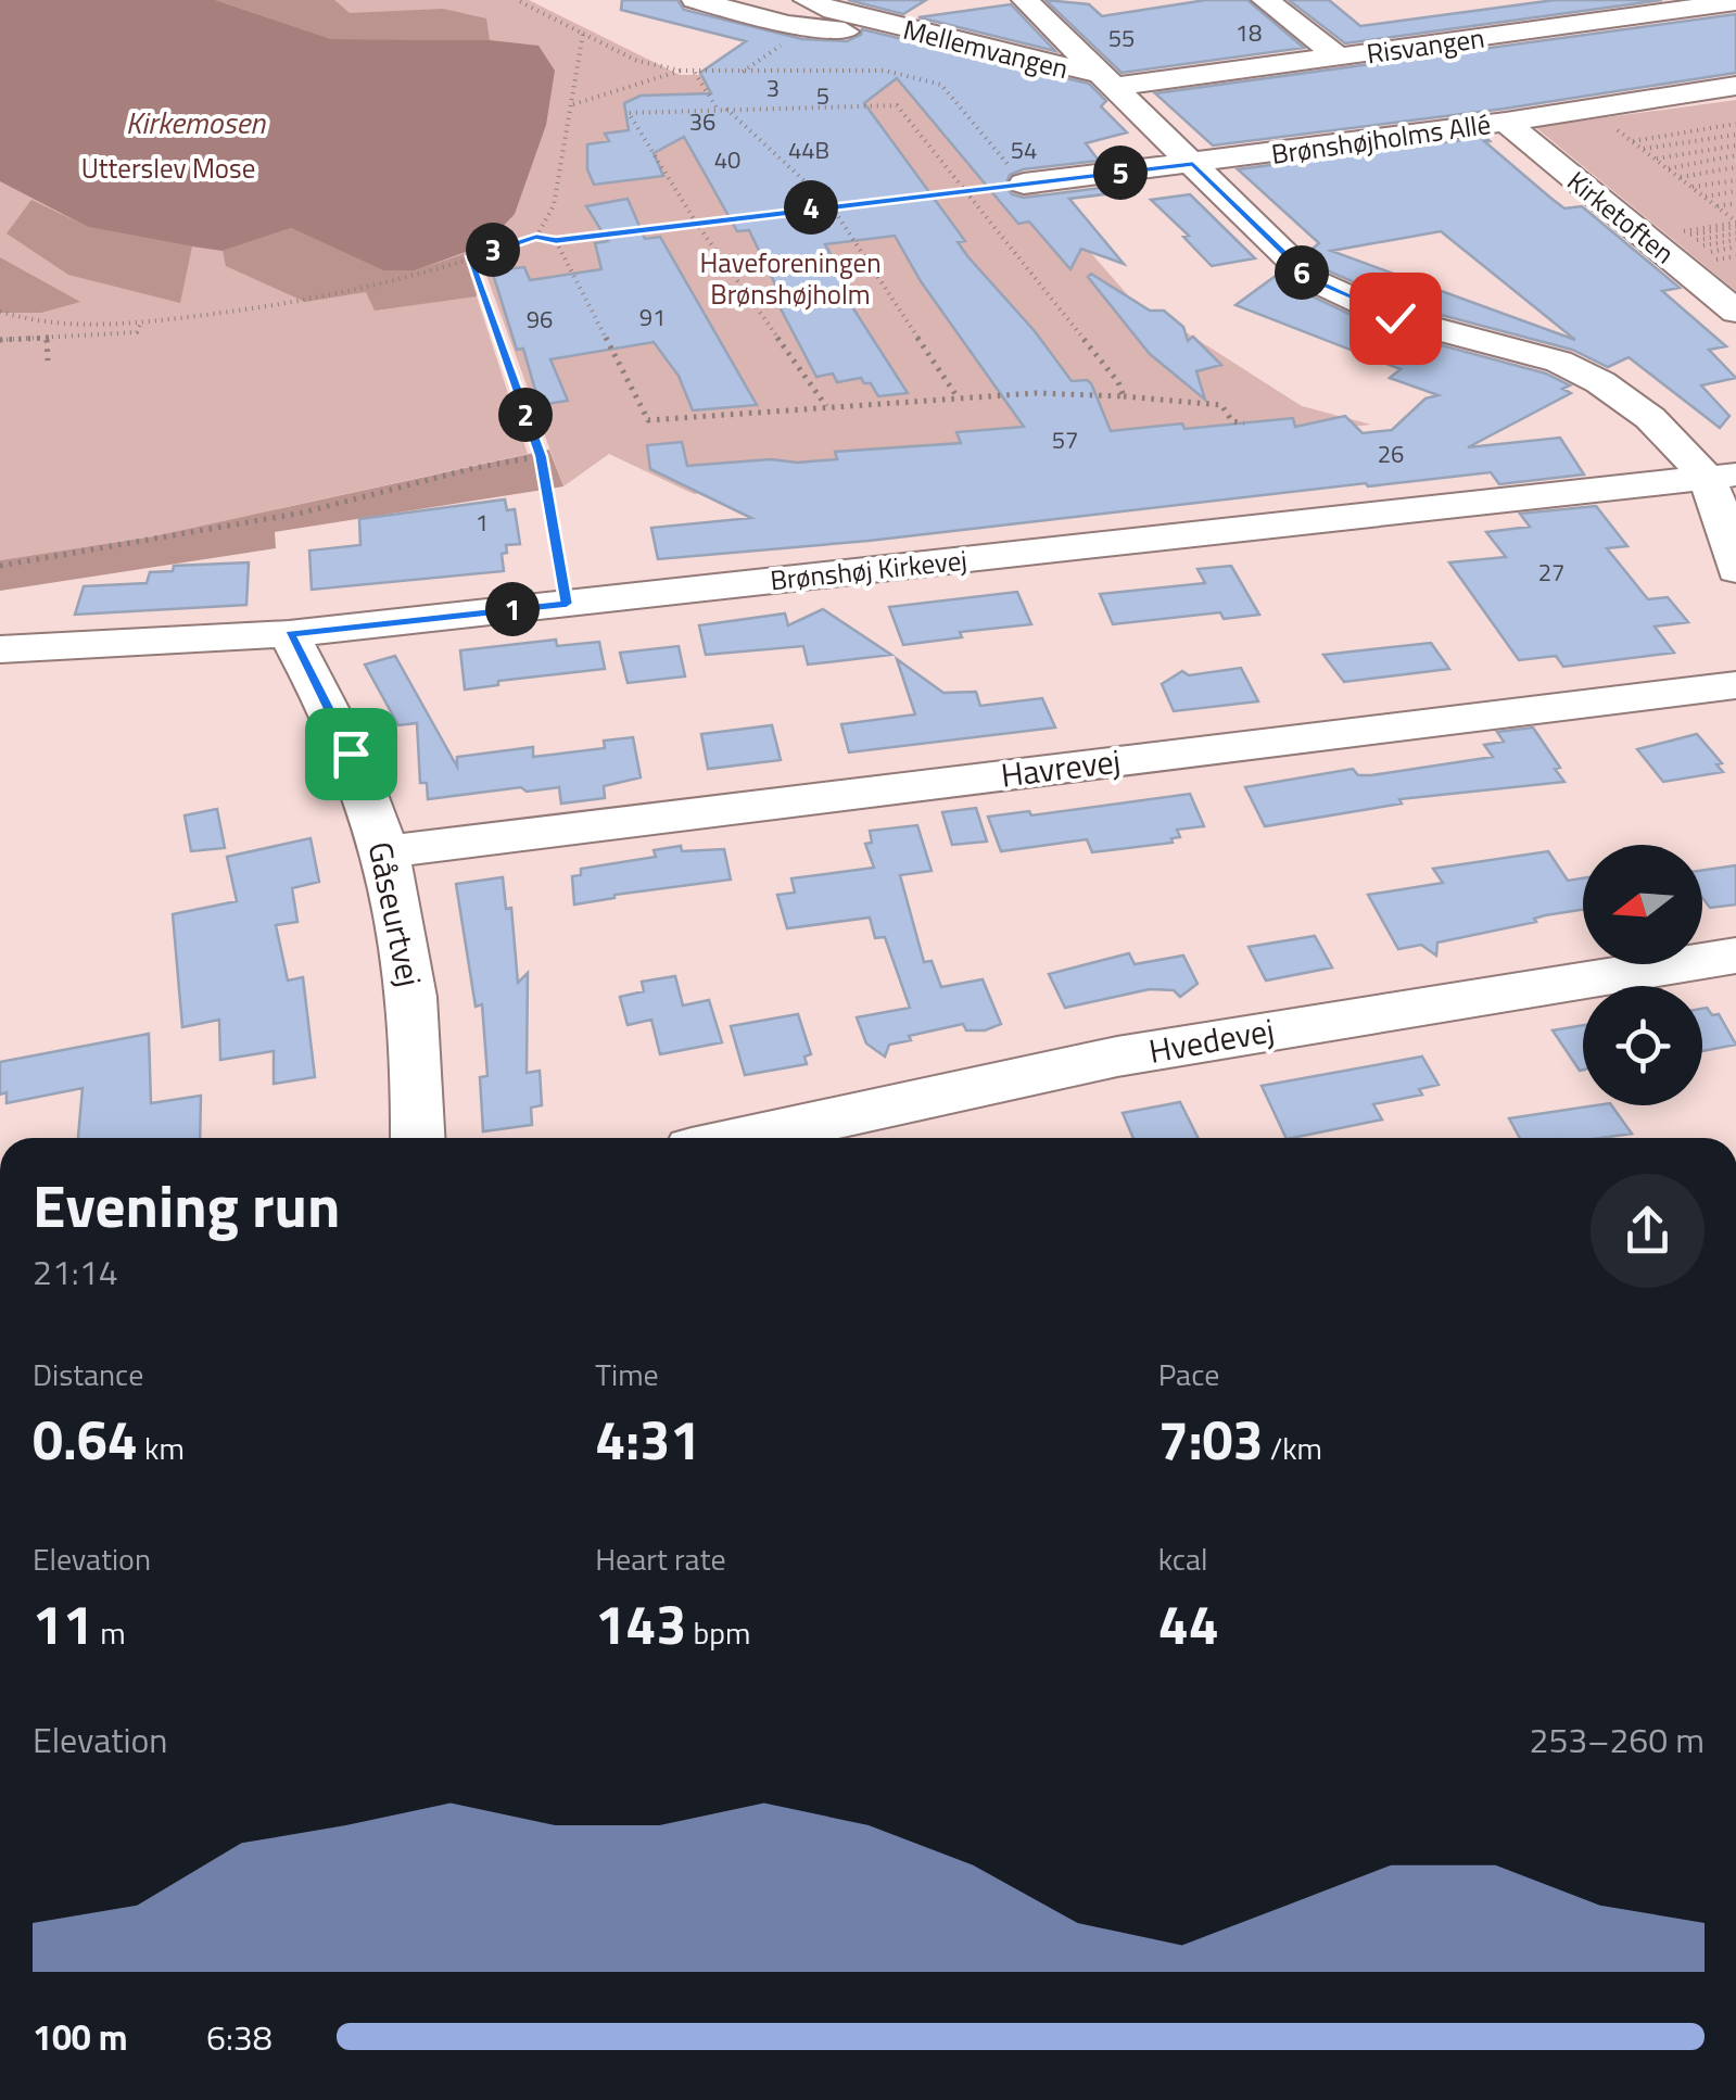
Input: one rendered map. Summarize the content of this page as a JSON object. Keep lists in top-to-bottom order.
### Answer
{
  "streets": {
    "street": [
      "Risvangen",
      "Mellemvangen",
      "Brønshøjholms Allé",
      "Kirketoften",
      "Brønshøj Kirkevej",
      "Havrevej",
      "Gåseurtvej",
      "Hvedevej"
    ]
  },
  "crossings": [
    ["Risvangen", "Mellemvangen"],
    ["Brønshøjholms Allé", "Kirketoften"],
    ["Brønshøj Kirkevej", "Gåseurtvej"],
    ["Havrevej", "Gåseurtvej"]
  ],
  "water": ["Kirkemosen"],
  "parks": ["Utterslev Mose", "Haveforeningen Brønshøjholm"],
  "house_numbers": [
    "18",
    "55",
    "3",
    "5",
    "36",
    "44B",
    "54",
    "40",
    "91",
    "96",
    "57",
    "26",
    "1",
    "27"
  ],
  "north": "left",
  "page": {
    "pins": [
      "5",
      "4",
      "3",
      "6",
      "2",
      "1"
    ],
    "heading": ["Evening run", "21:14"],
    "stats": [
      ["Distance", "0.64 km"],
      ["Time", "4:31"],
      ["Pace", "7:03 /km"],
      ["Elevation", "11 m"],
      ["Heart rate", "143 bpm"],
      ["kcal", "44"]
    ],
    "chart": ["Elevation", "253–260 m"],
    "list": [
      {
        "name": "100 m",
        "note": "6:38"
      }
    ]
  }
}
